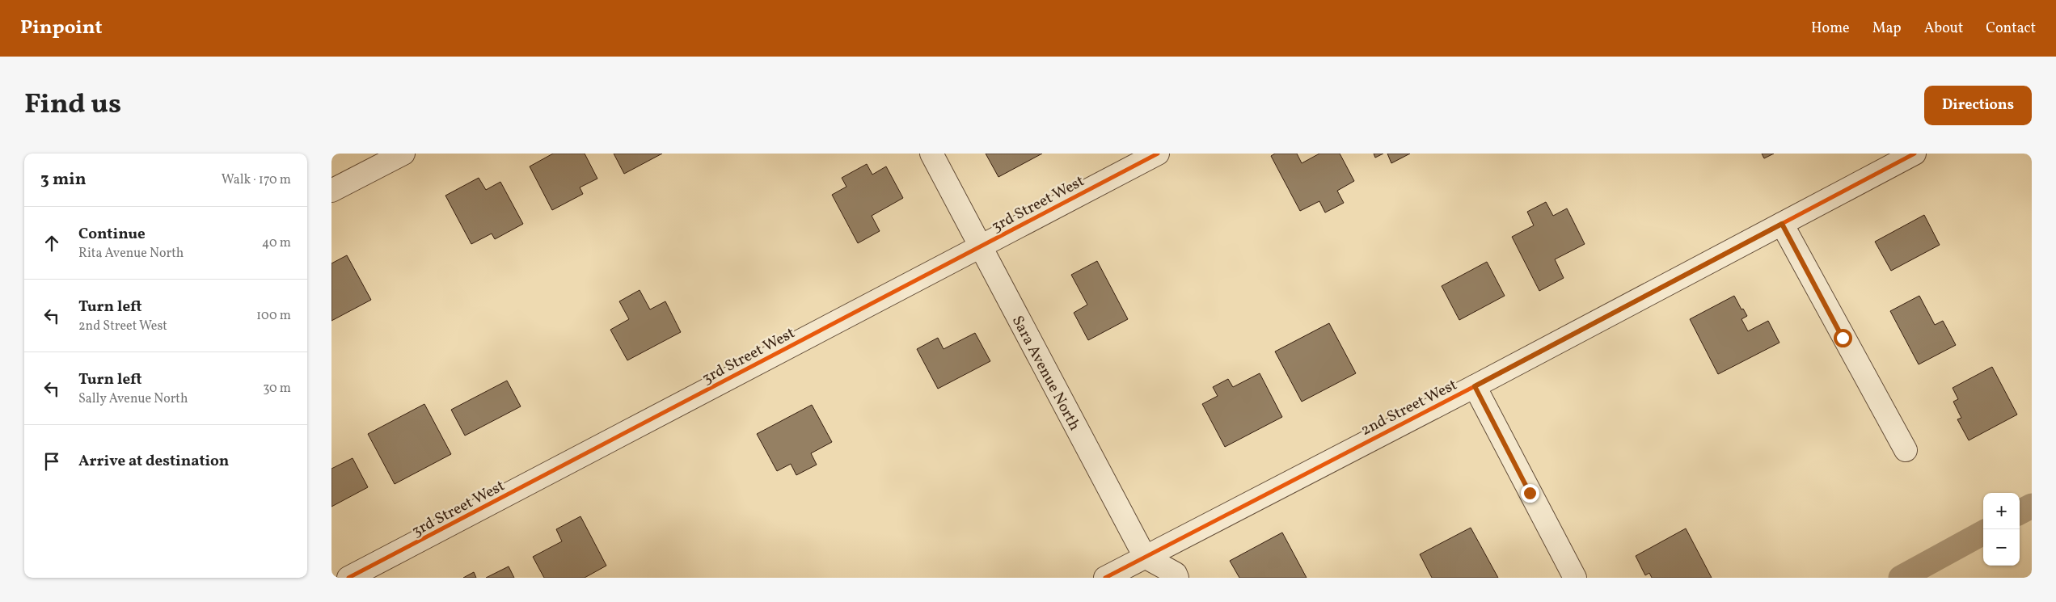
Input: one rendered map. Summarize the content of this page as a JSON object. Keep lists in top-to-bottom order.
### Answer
{
  "streets": {
    "street": ["3rd Street West", "Sara Avenue North", "2nd Street West"]
  },
  "crossings": [
    ["3rd Street West", "Sara Avenue North"],
    ["Sara Avenue North", "2nd Street West"]
  ],
  "page": {
    "header": "Pinpoint",
    "nav": [
      "Home",
      "Map",
      "About",
      "Contact"
    ],
    "title": "Find us",
    "buttons": "Directions",
    "heading": ["3 min", "Walk · 170 m"],
    "list": [
      ["Continue", "Rita Avenue North", "40 m"],
      ["Turn left", "2nd Street West", "100 m"],
      ["Turn left", "Sally Avenue North", "30 m"],
      "Arrive at destination"
    ],
    "map_buttons": ["+", "−"]
  }
}
